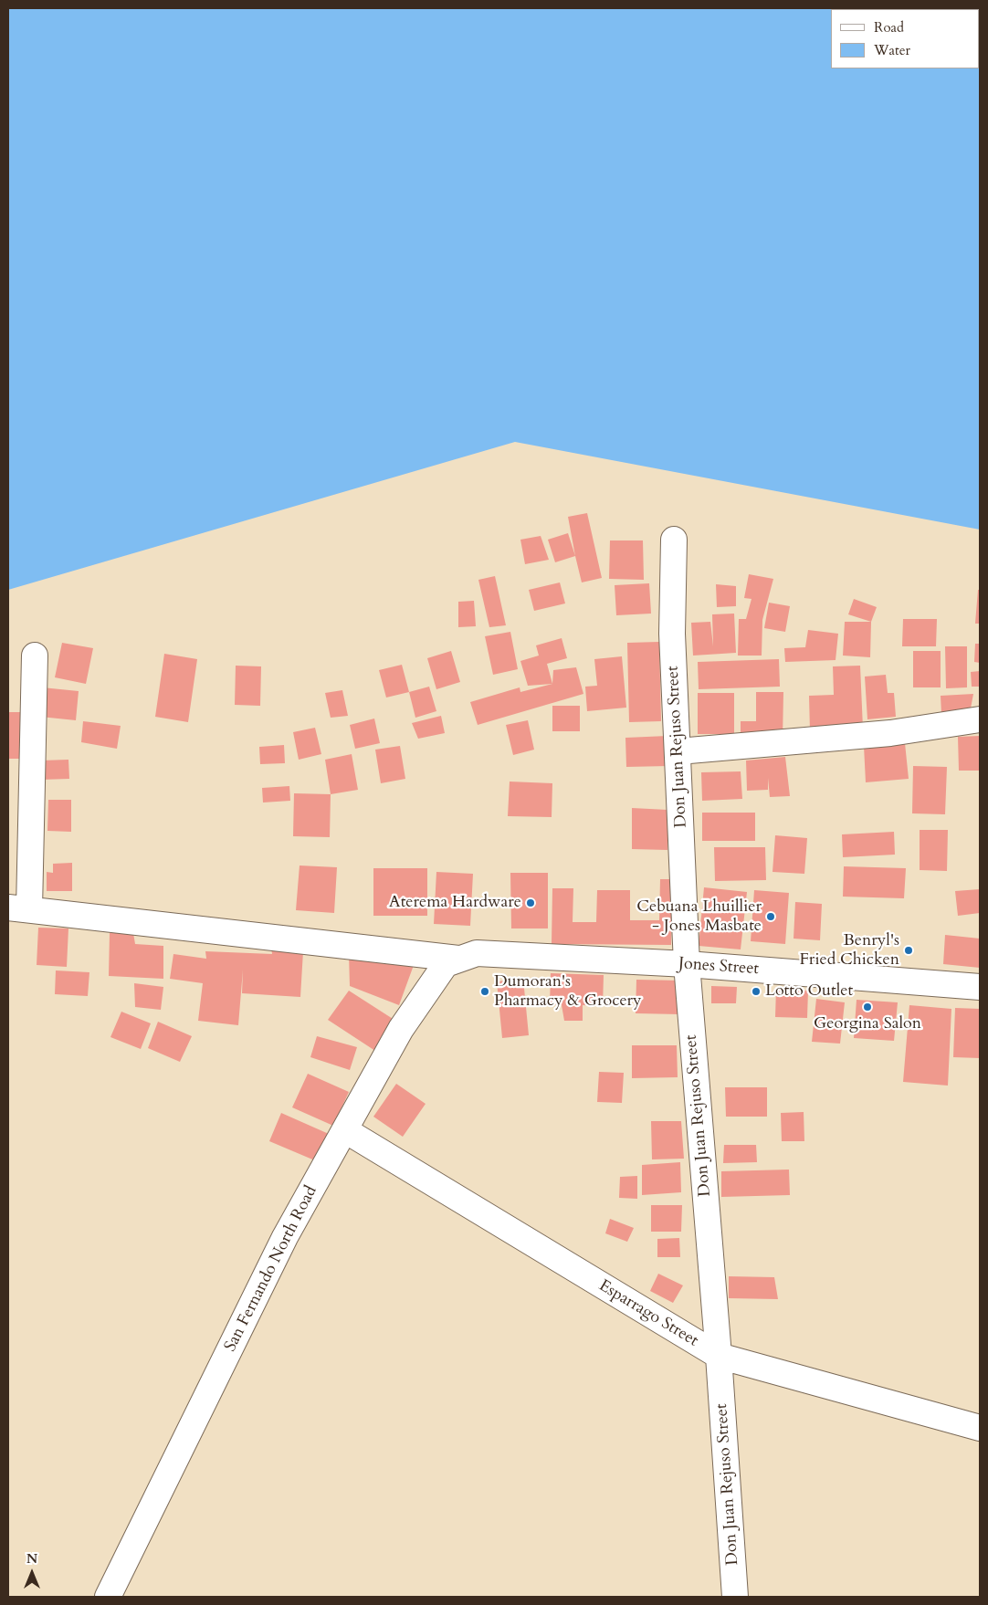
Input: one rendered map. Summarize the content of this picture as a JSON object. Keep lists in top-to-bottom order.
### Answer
{
  "streets": {
    "street": [
      "Don Juan Rejuso Street",
      "Jones Street",
      "San Fernando North Road",
      "Esparrago Street"
    ]
  },
  "crossings": [
    ["Don Juan Rejuso Street", "Jones Street"],
    ["Don Juan Rejuso Street", "Esparrago Street"],
    ["Jones Street", "San Fernando North Road"],
    ["San Fernando North Road", "Esparrago Street"]
  ],
  "places": [
    "Aterema Hardware",
    "Cebuana Lhuillier - Jones Masbate",
    "Benryl's Fried Chicken",
    "Dumoran's Pharmacy & Grocery",
    "Lotto Outlet",
    "Georgina Salon"
  ],
  "legend": ["Road", "Water"],
  "north": "top"
}
